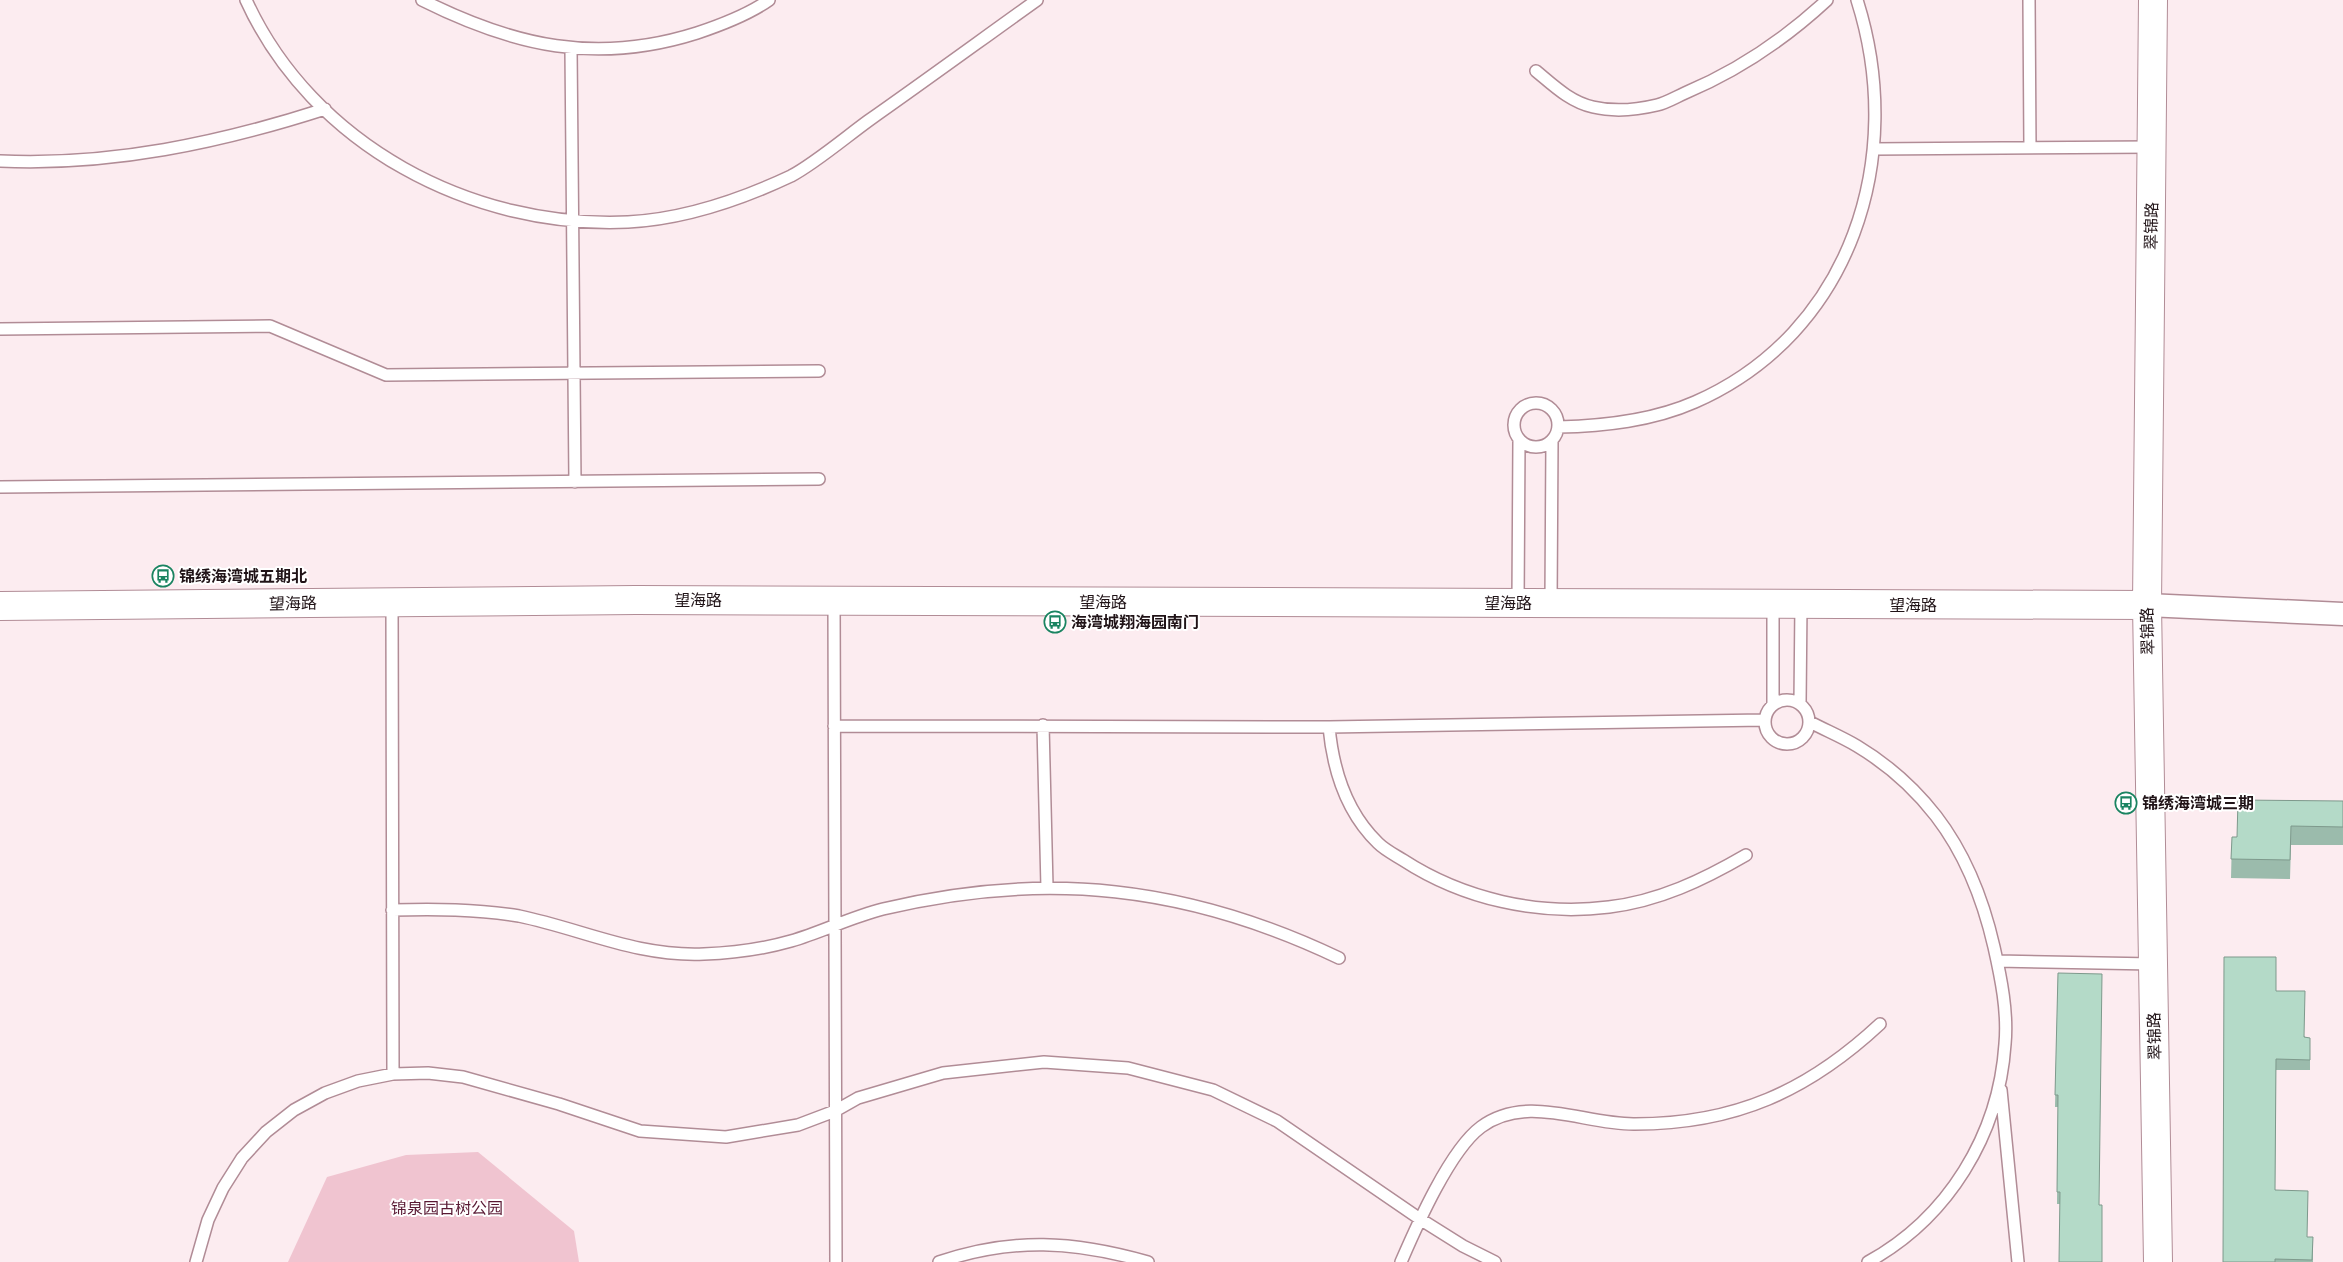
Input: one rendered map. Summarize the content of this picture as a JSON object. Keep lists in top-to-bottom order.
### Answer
{
  "streets": {
    "street": ["翠锦路", "望海路"]
  },
  "crossings": [
    ["翠锦路", "望海路"]
  ],
  "parks": ["锦泉园古树公园"],
  "places": {
    "bus stop": ["锦绣海湾城五期北", "海湾城翔海园南门", "锦绣海湾城三期"]
  }
}
